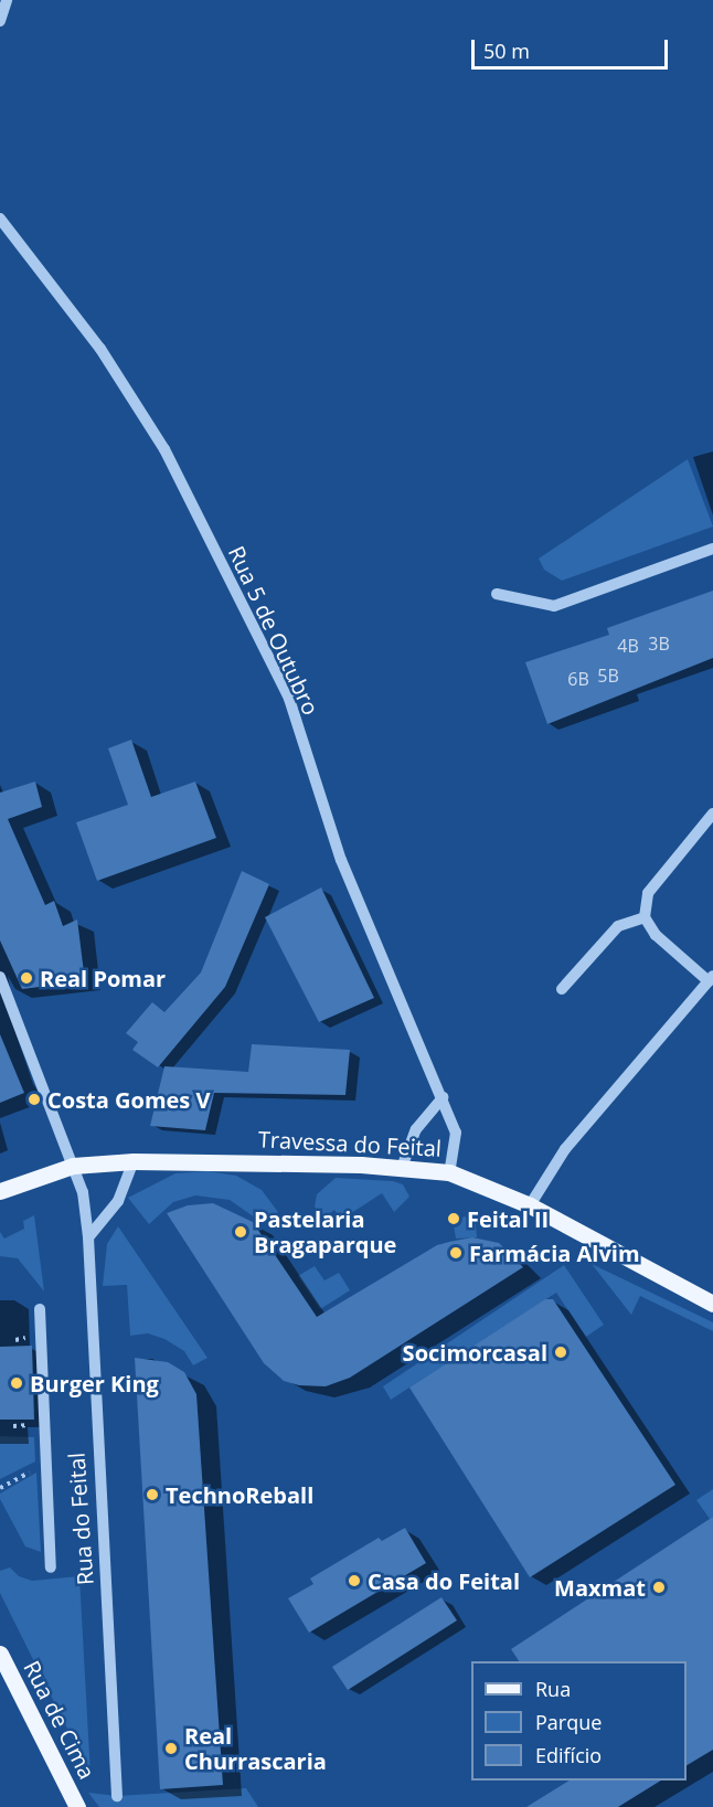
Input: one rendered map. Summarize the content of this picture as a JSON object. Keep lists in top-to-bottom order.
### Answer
{
  "streets": {
    "main road": ["Travessa do Feital", "Rua de Cima"],
    "street": ["Rua 5 de Outubro", "Rua do Feital"]
  },
  "crossings": [
    ["Rua 5 de Outubro", "Travessa do Feital"],
    ["Travessa do Feital", "Rua do Feital"]
  ],
  "places": [
    "Real Pomar",
    "Costa Gomes V",
    "Feital II",
    "Pastelaria Bragaparque",
    "Farmácia Alvim",
    "Socimorcasal",
    "Burger King",
    "TechnoReball",
    "Casa do Feital",
    "Maxmat",
    "Real Churrascaria"
  ],
  "house_numbers": [
    "3B",
    "4B",
    "5B",
    "6B"
  ],
  "legend": ["Rua", "Parque", "Edifício"],
  "scale_bar": "50 m"
}
